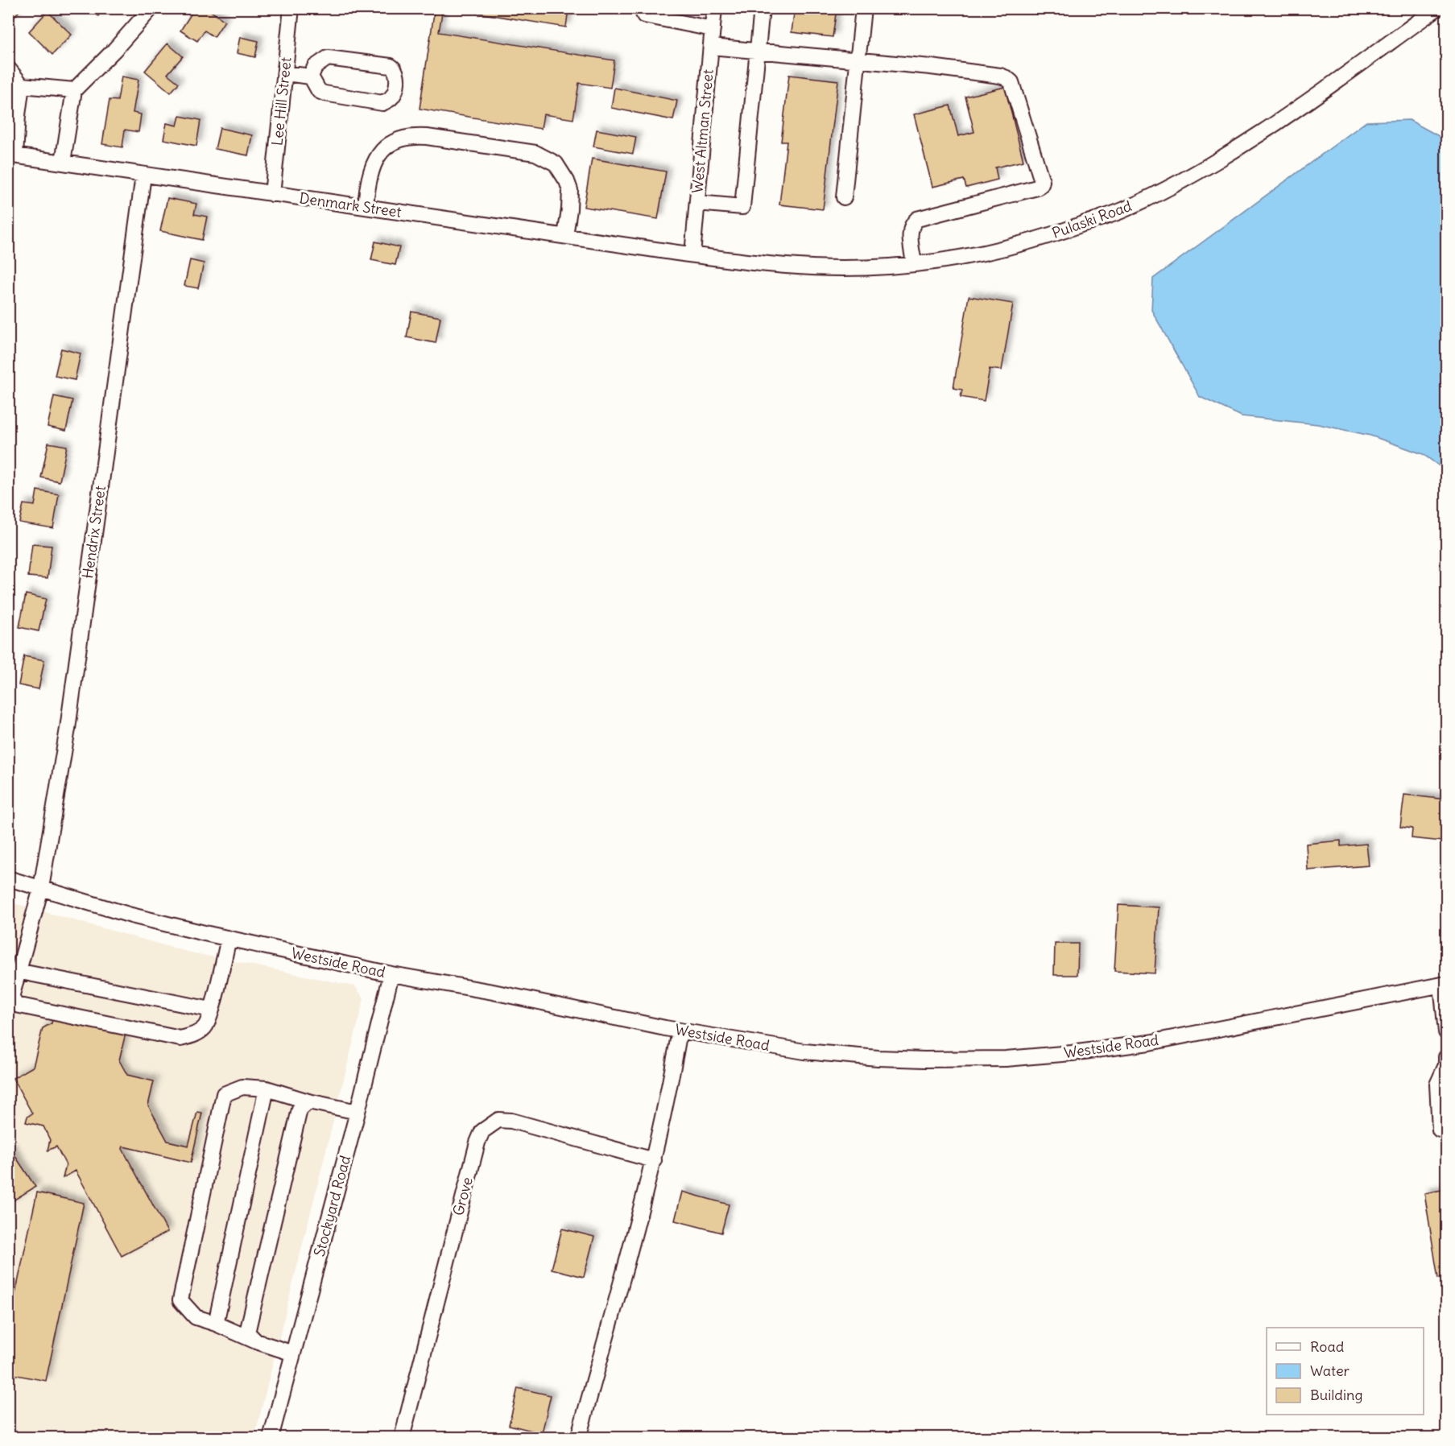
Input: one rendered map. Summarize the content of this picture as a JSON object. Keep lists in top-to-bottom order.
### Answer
{
  "streets": {
    "street": [
      "Lee Hill Street",
      "West Altman Street",
      "Denmark Street",
      "Pulaski Road",
      "Hendrix Street",
      "Westside Road",
      "Grove",
      "Stockyard Road"
    ]
  },
  "crossings": [
    ["Lee Hill Street", "Denmark Street"],
    ["West Altman Street", "Denmark Street"],
    ["West Altman Street", "Pulaski Road"],
    ["Denmark Street", "Pulaski Road"],
    ["Denmark Street", "Hendrix Street"],
    ["Hendrix Street", "Westside Road"],
    ["Westside Road", "Stockyard Road"]
  ],
  "legend": ["Road", "Water", "Building"]
}
